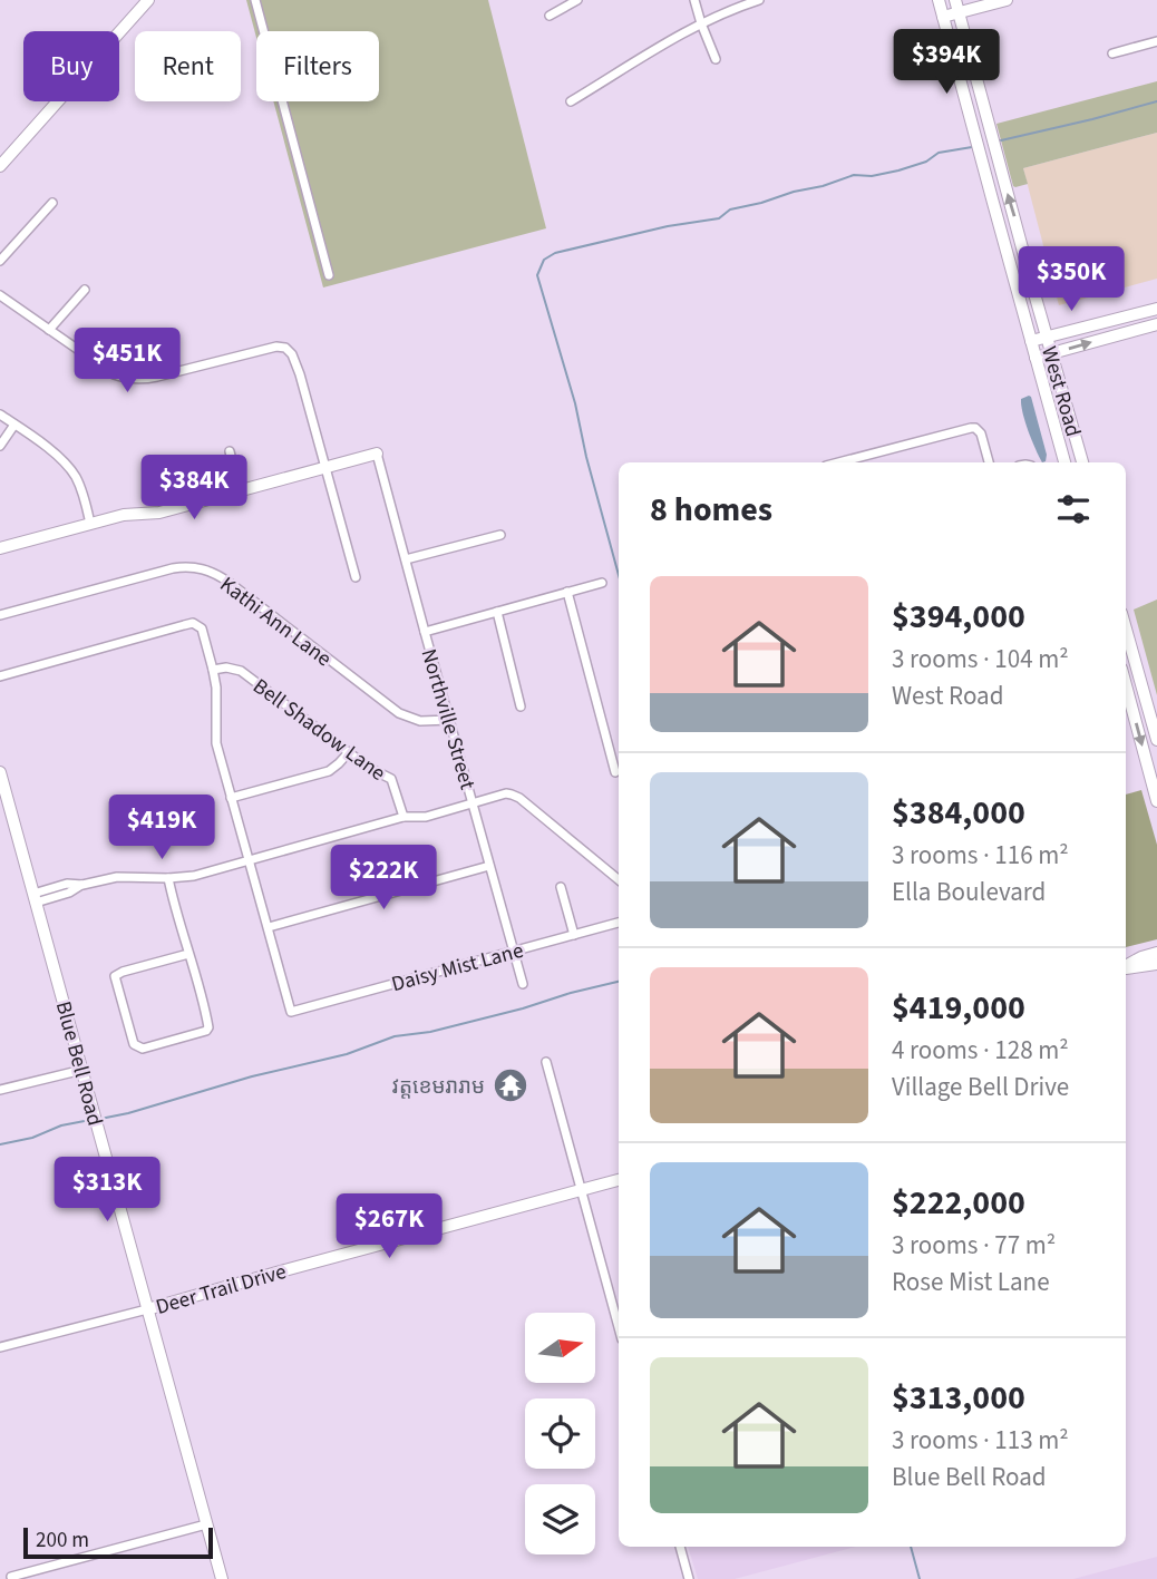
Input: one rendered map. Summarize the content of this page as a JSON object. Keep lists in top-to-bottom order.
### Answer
{
  "streets": {
    "street": [
      "West Road",
      "Kathi Ann Lane",
      "Northville Street",
      "Bell Shadow Lane",
      "Daisy Mist Lane",
      "Blue Bell Road",
      "Deer Trail Drive"
    ]
  },
  "crossings": [
    ["Kathi Ann Lane", "Northville Street"],
    ["Northville Street", "Daisy Mist Lane"],
    ["Blue Bell Road", "Deer Trail Drive"]
  ],
  "places": {
    "temple": ["វត្តខេមរារាម"]
  },
  "scale_bar": "200 m",
  "north": "right",
  "page": {
    "price": [
      "$394K",
      "$350K",
      "$451K",
      "$384K",
      "$419K",
      "$222K",
      "$313K",
      "$267K"
    ],
    "chip": ["Buy", "Rent", "Filters"],
    "heading": "8 homes",
    "list": [
      {
        "name": "$394,000",
        "note": "3 rooms · 104 m² · West Road"
      },
      {
        "name": "$384,000",
        "note": "3 rooms · 116 m² · Ella Boulevard"
      },
      {
        "name": "$419,000",
        "note": "4 rooms · 128 m² · Village Bell Drive"
      },
      {
        "name": "$222,000",
        "note": "3 rooms · 77 m² · Rose Mist Lane"
      },
      {
        "name": "$313,000",
        "note": "3 rooms · 113 m² · Blue Bell Road"
      }
    ],
    "scale": "200 m"
  }
}
